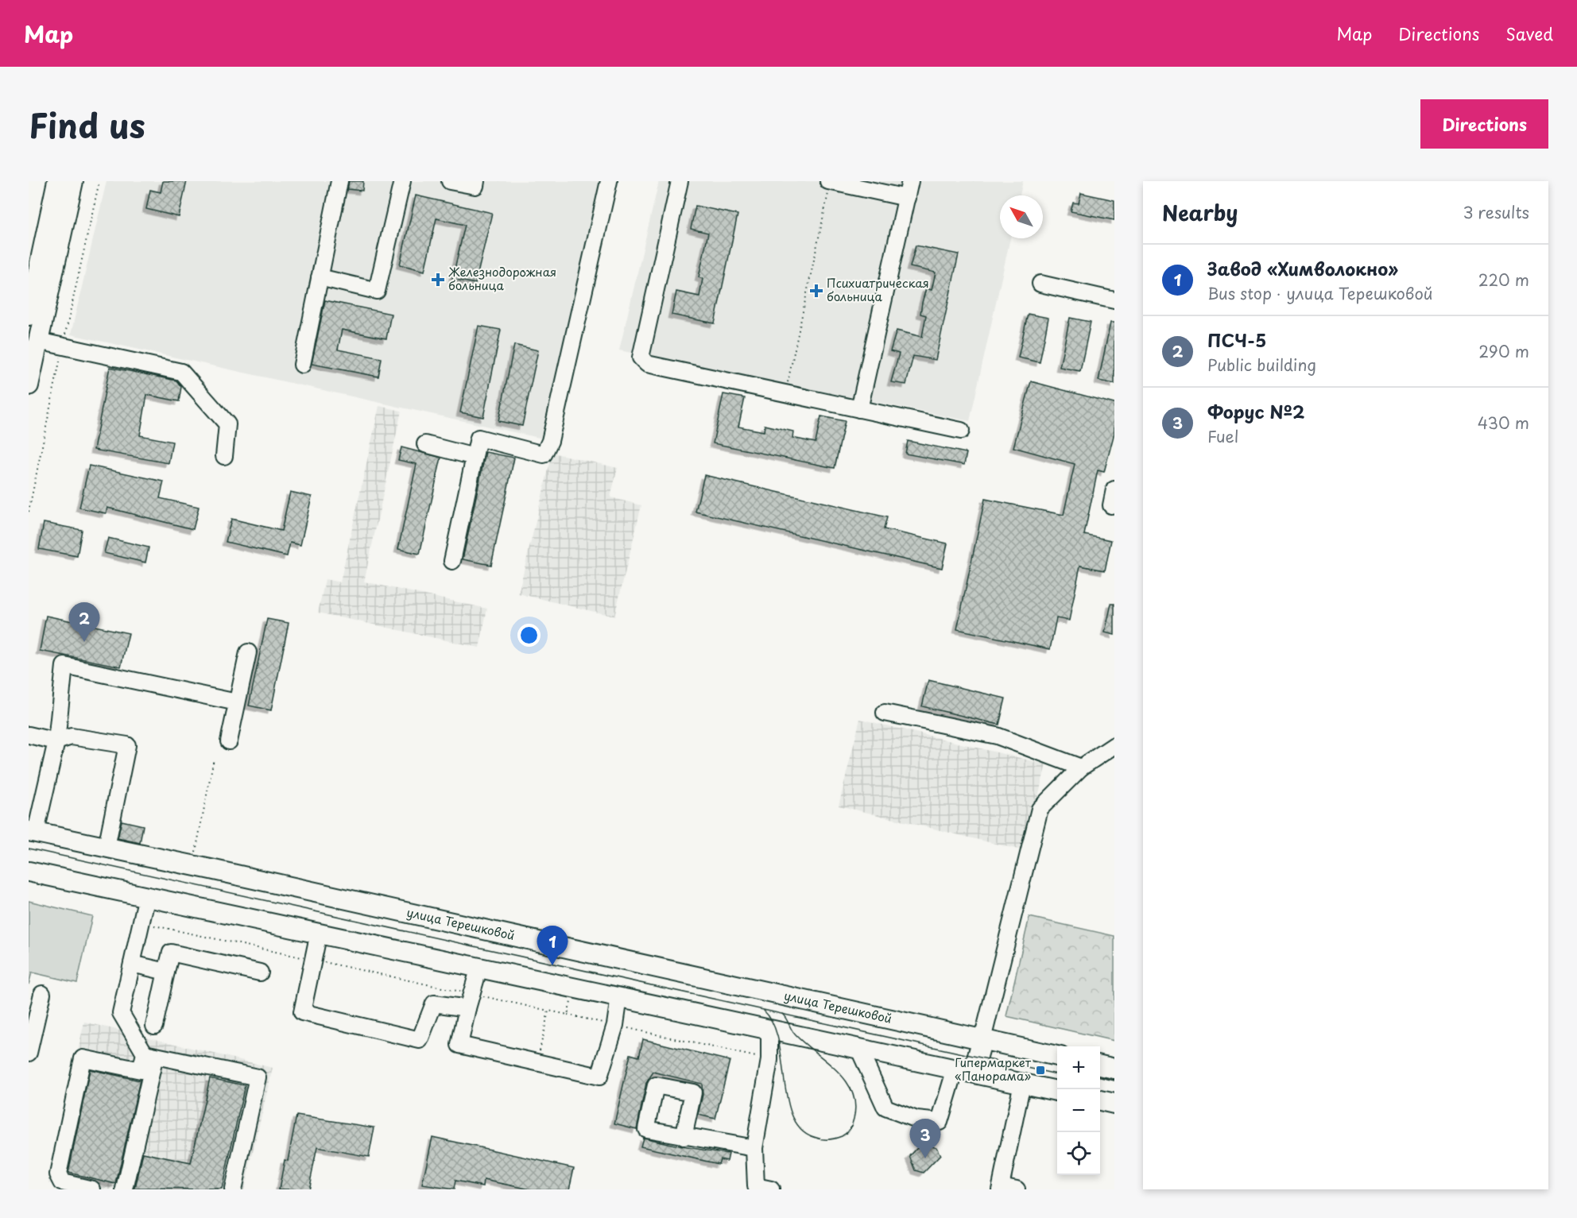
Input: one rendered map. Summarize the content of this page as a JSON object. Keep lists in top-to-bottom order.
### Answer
{
  "streets": {
    "main road": ["улица Терешковой"]
  },
  "places": {
    "health": ["Железнодорожная больница", "Психиатрическая больница"],
    "transit": ["Гипермаркет «Панорама»"]
  },
  "north": "top left",
  "page": {
    "header": "Map",
    "nav": ["Map", "Directions", "Saved"],
    "title": "Find us",
    "buttons": "Directions",
    "heading": ["Nearby", "3 results"],
    "list": [
      {
        "mark": "1",
        "name": "Завод «Химволокно»",
        "note": "Bus stop · улица Терешковой",
        "value": "220 m"
      },
      {
        "mark": "2",
        "name": "ПСЧ-5",
        "note": "Public building",
        "value": "290 m"
      },
      {
        "mark": "3",
        "name": "Форус №2",
        "note": "Fuel",
        "value": "430 m"
      }
    ],
    "pins": ["2", "1", "3"],
    "map_buttons": ["+", "−"]
  }
}
